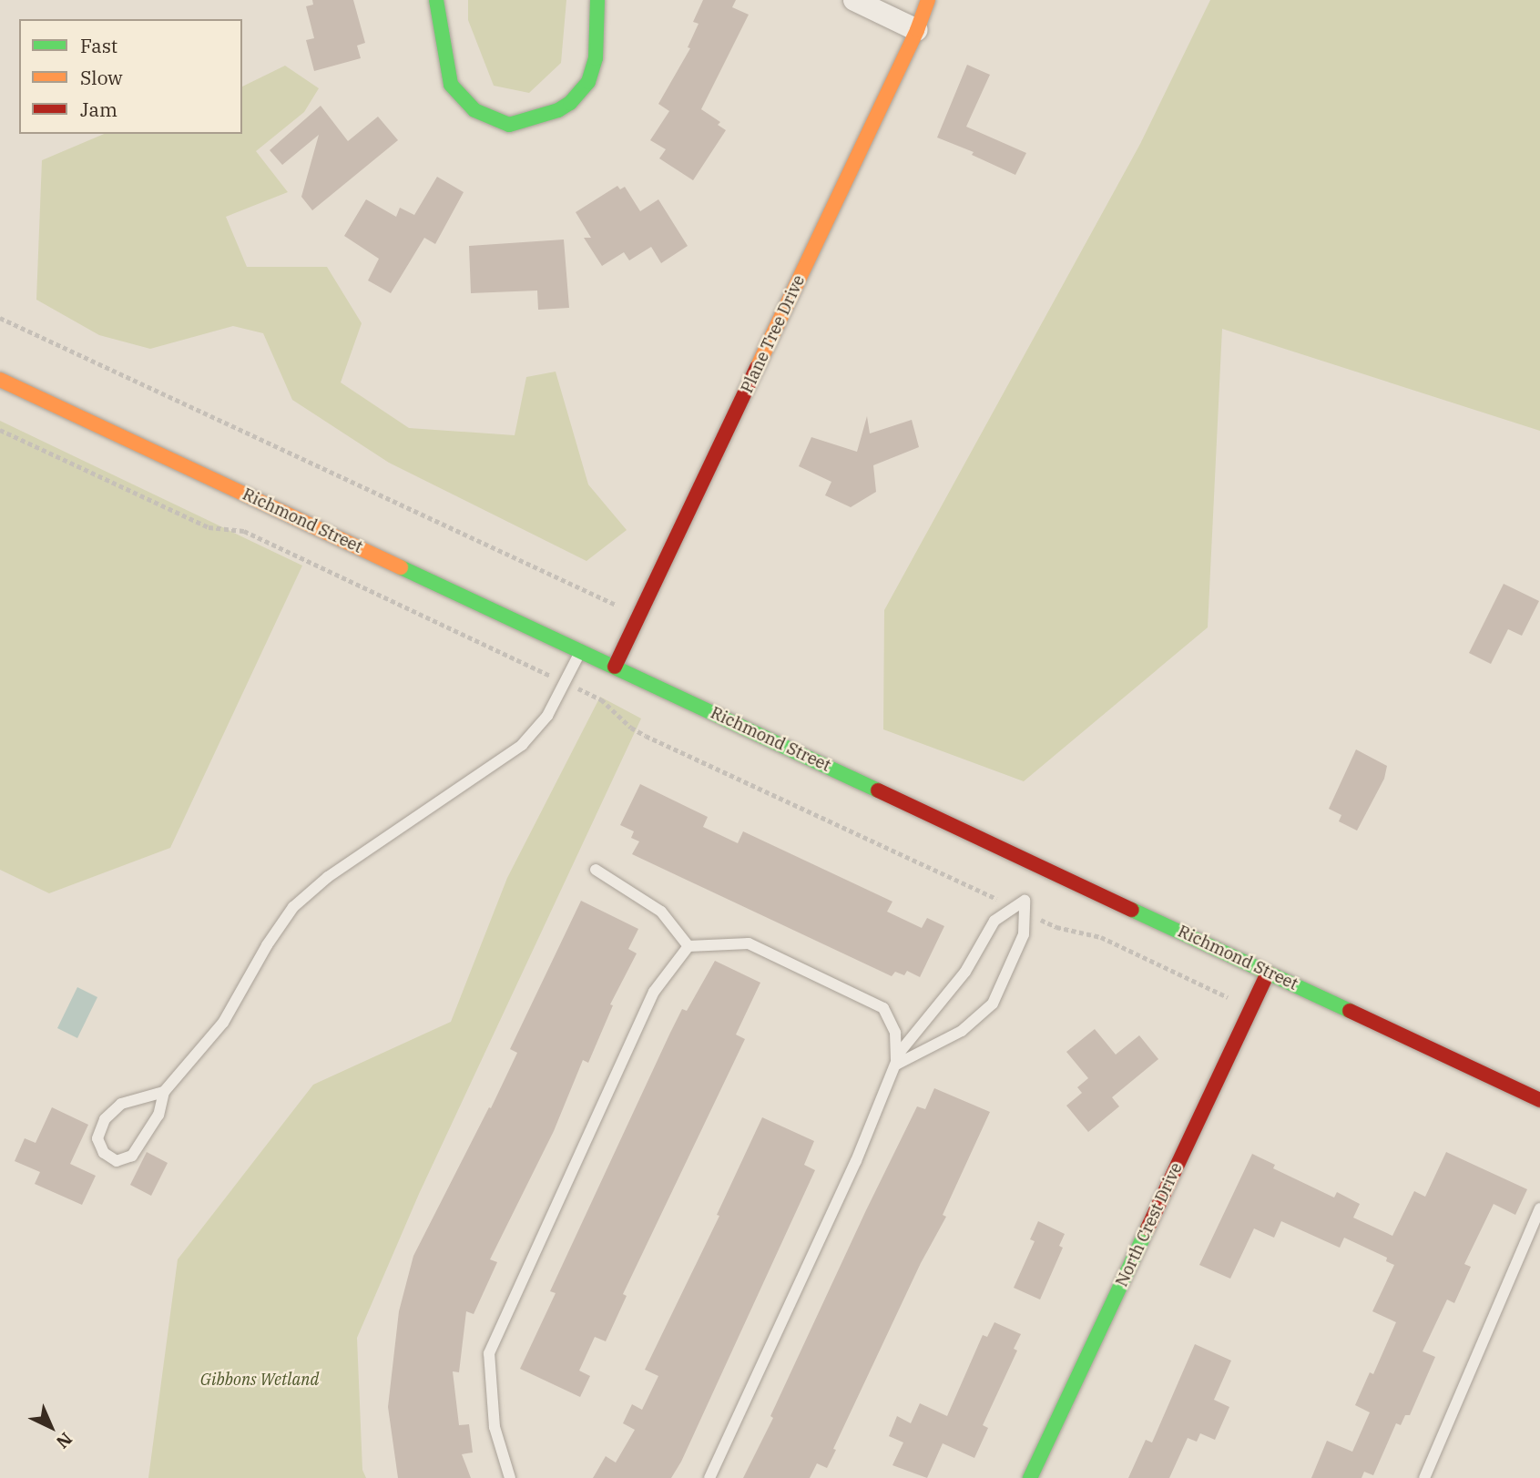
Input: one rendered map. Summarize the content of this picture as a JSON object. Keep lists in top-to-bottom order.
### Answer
{
  "streets": {
    "main road": ["Plane Tree Drive", "Richmond Street", "North Crest Drive"]
  },
  "crossings": [
    ["Plane Tree Drive", "Richmond Street"],
    ["Richmond Street", "North Crest Drive"]
  ],
  "parks": ["Gibbons Wetland"],
  "legend": ["Fast", "Slow", "Jam"],
  "north": "bottom right"
}
